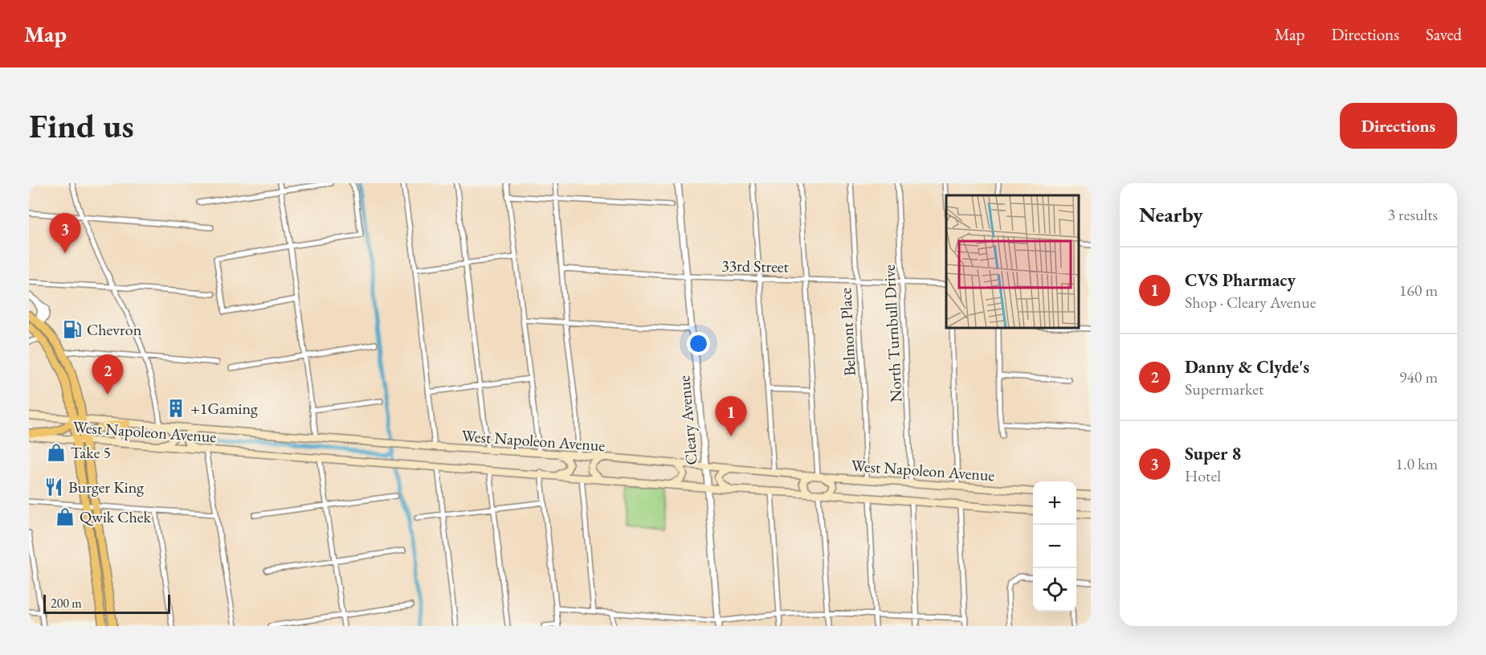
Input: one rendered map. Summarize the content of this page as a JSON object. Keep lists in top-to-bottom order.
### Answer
{
  "streets": {
    "main road": ["West Napoleon Avenue"],
    "street": [
      "33rd Street",
      "Belmont Place",
      "North Turnbull Drive",
      "Cleary Avenue"
    ]
  },
  "crossings": [
    ["33rd Street", "Belmont Place"],
    ["33rd Street", "North Turnbull Drive"],
    ["33rd Street", "Cleary Avenue"],
    ["Belmont Place", "West Napoleon Avenue"],
    ["North Turnbull Drive", "West Napoleon Avenue"],
    ["Cleary Avenue", "West Napoleon Avenue"]
  ],
  "places": {
    "fuel station": ["Chevron"],
    "building": ["+1Gaming"],
    "shop": ["Take 5", "Qwik Chek"],
    "restaurant": ["Burger King"]
  },
  "scale_bar": "200 m",
  "page": {
    "header": "Map",
    "nav": ["Map", "Directions", "Saved"],
    "buttons": "Directions",
    "title": "Find us",
    "heading": ["Nearby", "3 results"],
    "pins": ["3", "2", "1"],
    "list": [
      {
        "mark": "1",
        "name": "CVS Pharmacy",
        "note": "Shop · Cleary Avenue",
        "value": "160 m"
      },
      {
        "mark": "2",
        "name": "Danny & Clyde's",
        "note": "Supermarket",
        "value": "940 m"
      },
      {
        "mark": "3",
        "name": "Super 8",
        "note": "Hotel",
        "value": "1.0 km"
      }
    ],
    "map_buttons": ["+", "−"],
    "scale": "200 m"
  }
}
